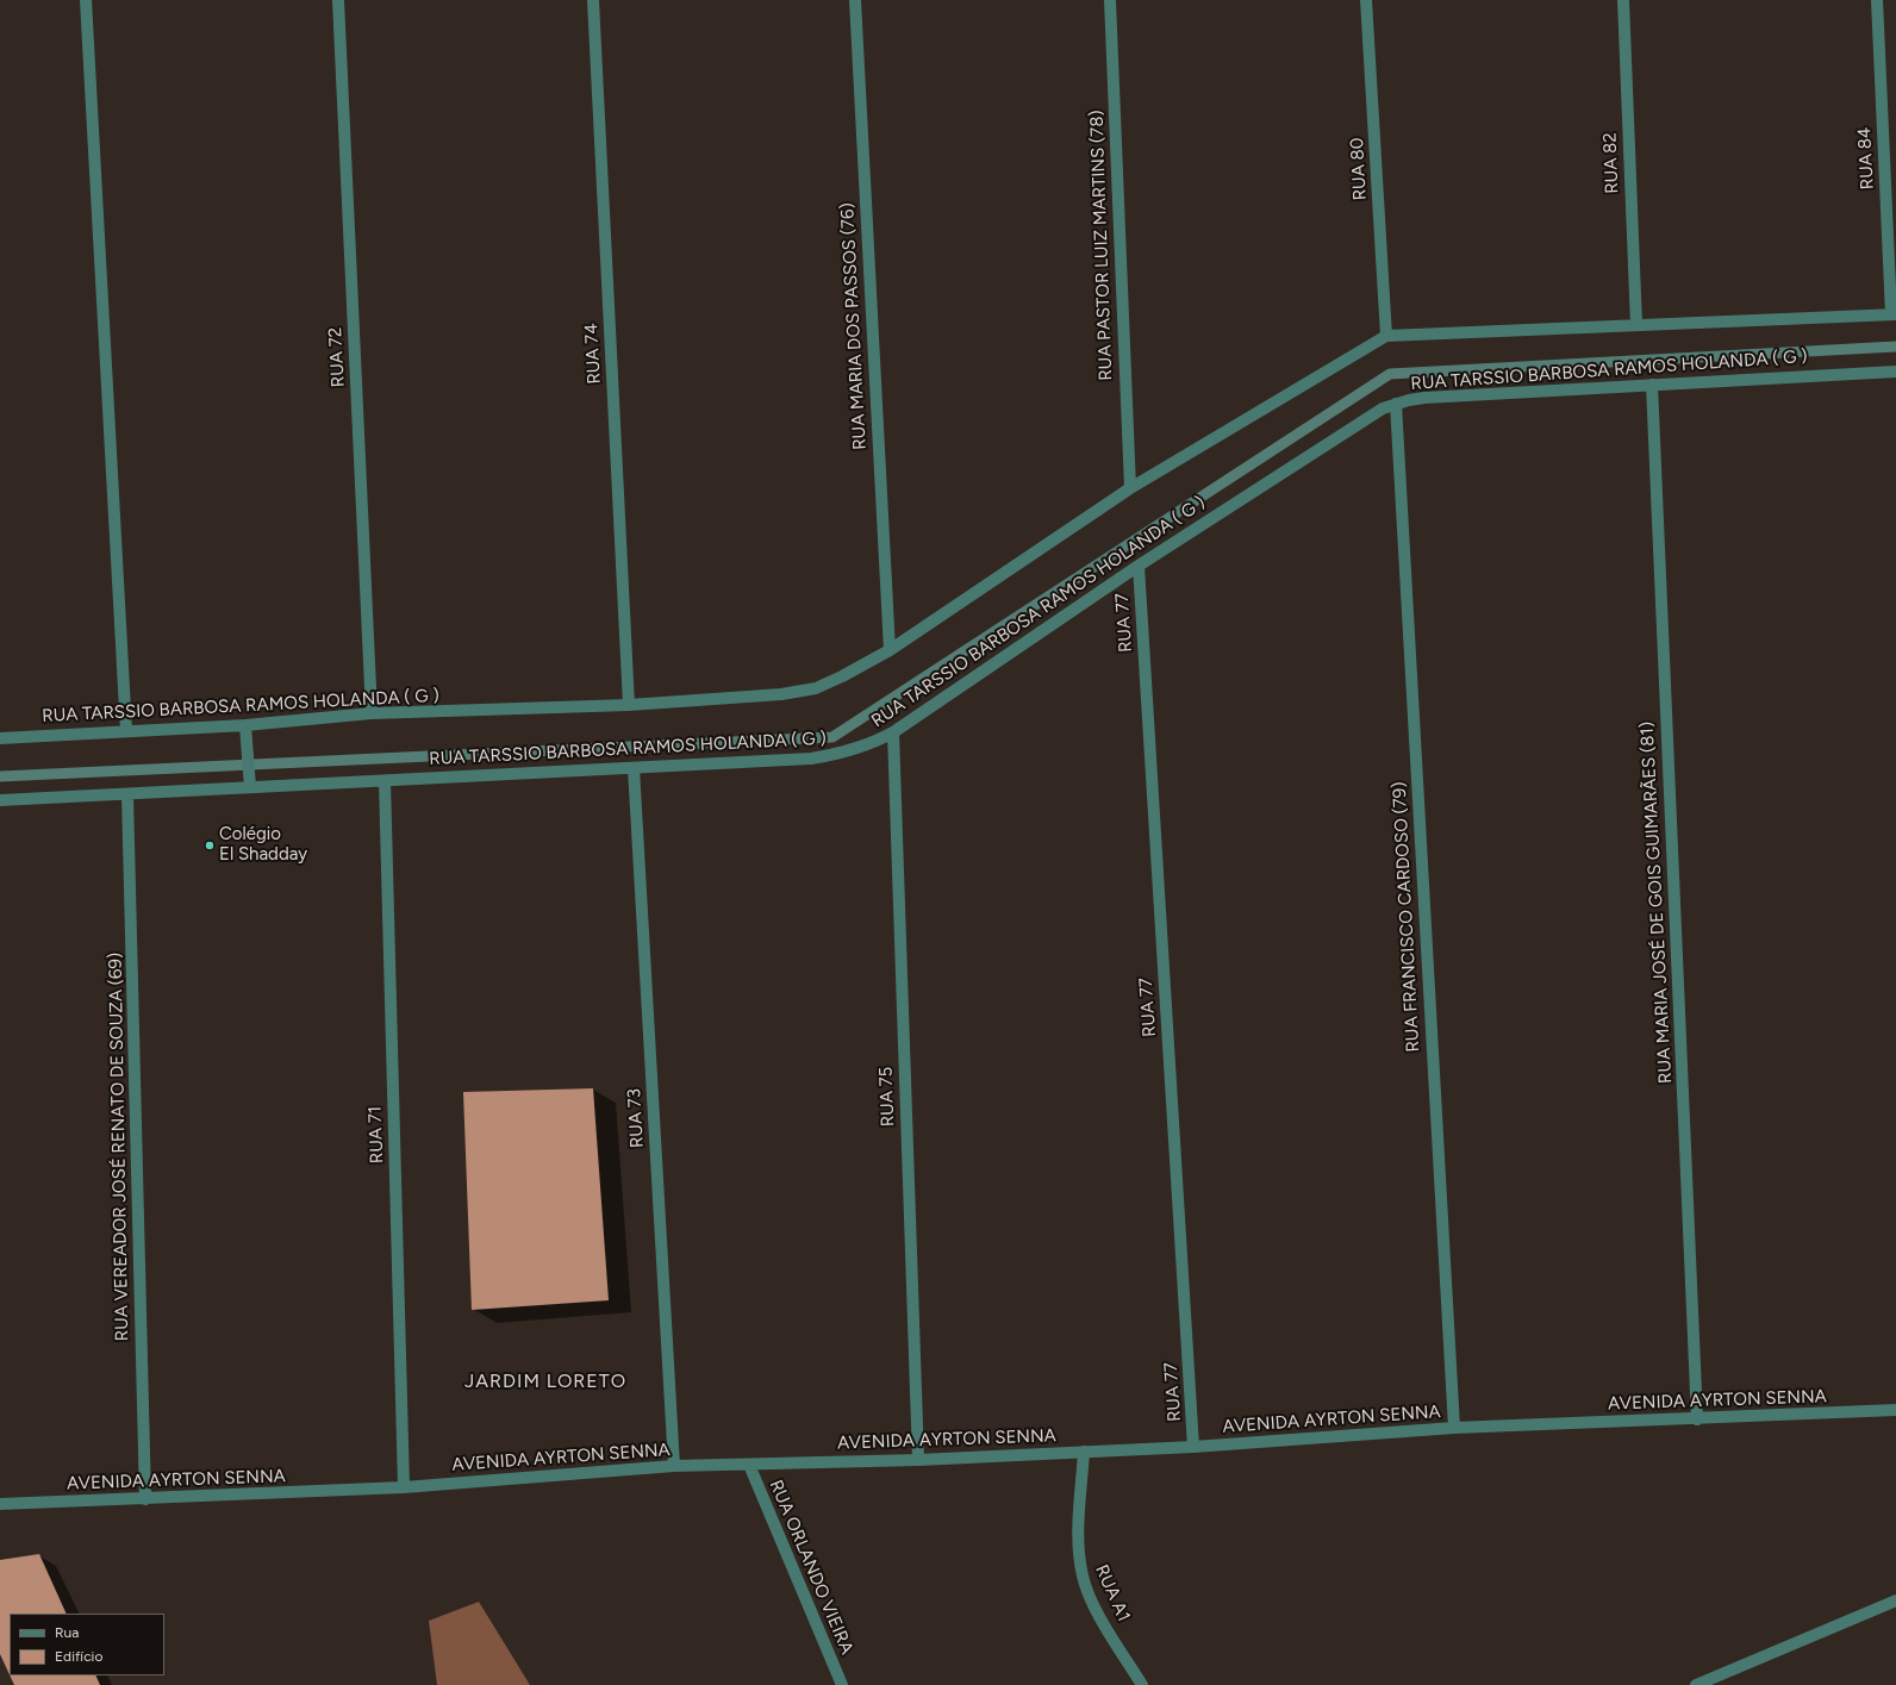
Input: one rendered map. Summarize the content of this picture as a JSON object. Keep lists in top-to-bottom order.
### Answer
{
  "streets": {
    "street": [
      "RUA 84",
      "RUA 82",
      "RUA 80",
      "RUA PASTOR LUIZ MARTINS (78)",
      "RUA MARIA DOS PASSOS (76)",
      "RUA 74",
      "RUA 72",
      "RUA TARSSIO BARBOSA RAMOS HOLANDA ( G )",
      "RUA 77",
      "RUA MARIA JOSÉ DE GOIS GUIMARÃES (81)",
      "RUA FRANCISCO CARDOSO (79)",
      "RUA 75",
      "RUA 73",
      "RUA 71",
      "RUA VEREADOR JOSÉ RENATO DE SOUZA (69)",
      "AVENIDA AYRTON SENNA",
      "RUA ORLANDO VIEIRA",
      "RUA A1"
    ]
  },
  "crossings": [
    ["RUA 84", "RUA TARSSIO BARBOSA RAMOS HOLANDA ( G )"],
    ["RUA 82", "RUA TARSSIO BARBOSA RAMOS HOLANDA ( G )"],
    ["RUA 80", "RUA TARSSIO BARBOSA RAMOS HOLANDA ( G )"],
    ["RUA PASTOR LUIZ MARTINS (78)", "RUA TARSSIO BARBOSA RAMOS HOLANDA ( G )"],
    ["RUA MARIA DOS PASSOS (76)", "RUA TARSSIO BARBOSA RAMOS HOLANDA ( G )"],
    ["RUA 74", "RUA TARSSIO BARBOSA RAMOS HOLANDA ( G )"],
    ["RUA 72", "RUA TARSSIO BARBOSA RAMOS HOLANDA ( G )"],
    ["RUA TARSSIO BARBOSA RAMOS HOLANDA ( G )", "RUA 77"],
    ["RUA TARSSIO BARBOSA RAMOS HOLANDA ( G )", "RUA MARIA JOSÉ DE GOIS GUIMARÃES (81)"],
    ["RUA TARSSIO BARBOSA RAMOS HOLANDA ( G )", "RUA FRANCISCO CARDOSO (79)"],
    ["RUA TARSSIO BARBOSA RAMOS HOLANDA ( G )", "RUA 75"],
    ["RUA TARSSIO BARBOSA RAMOS HOLANDA ( G )", "RUA 73"],
    ["RUA TARSSIO BARBOSA RAMOS HOLANDA ( G )", "RUA 71"],
    ["RUA TARSSIO BARBOSA RAMOS HOLANDA ( G )", "RUA VEREADOR JOSÉ RENATO DE SOUZA (69)"],
    ["RUA 77", "AVENIDA AYRTON SENNA"],
    ["RUA MARIA JOSÉ DE GOIS GUIMARÃES (81)", "AVENIDA AYRTON SENNA"],
    ["RUA FRANCISCO CARDOSO (79)", "AVENIDA AYRTON SENNA"],
    ["RUA 75", "AVENIDA AYRTON SENNA"],
    ["RUA 73", "AVENIDA AYRTON SENNA"],
    ["RUA 71", "AVENIDA AYRTON SENNA"],
    ["RUA VEREADOR JOSÉ RENATO DE SOUZA (69)", "AVENIDA AYRTON SENNA"],
    ["AVENIDA AYRTON SENNA", "RUA ORLANDO VIEIRA"],
    ["AVENIDA AYRTON SENNA", "RUA A1"]
  ],
  "districts": ["JARDIM LORETO"],
  "places": ["Colégio El Shadday"],
  "legend": ["Rua", "Edifício"]
}
